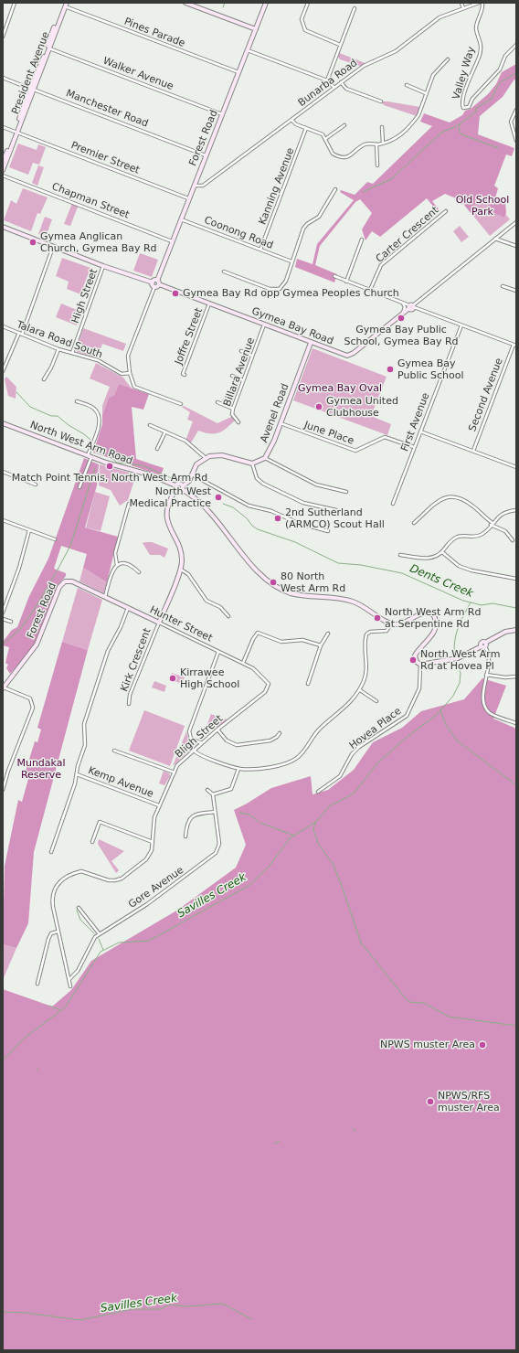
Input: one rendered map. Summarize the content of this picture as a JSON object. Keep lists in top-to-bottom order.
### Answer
{
  "streets": {
    "street": [
      "Pines Parade",
      "President Avenue",
      "Valley Way",
      "Walker Avenue",
      "Bunarba Road",
      "Manchester Road",
      "Forest Road",
      "Premier Street",
      "Kanning Avenue",
      "Chapman Street",
      "Coonong Road",
      "Carter Crescent",
      "High Street",
      "Gymea Bay Road",
      "Joffre Street",
      "Talara Road South",
      "Billara Avenue",
      "Second Avenue",
      "Avenel Road",
      "First Avenue",
      "June Place",
      "North West Arm Road",
      "Hunter Street",
      "Kirk Crescent",
      "Hovea Place",
      "Bligh Street",
      "Kemp Avenue",
      "Gore Avenue"
    ]
  },
  "crossings": [
    ["Pines Parade", "President Avenue"],
    ["Pines Parade", "Forest Road"],
    ["President Avenue", "Walker Avenue"],
    ["President Avenue", "Manchester Road"],
    ["President Avenue", "Premier Street"],
    ["Walker Avenue", "Forest Road"],
    ["Bunarba Road", "Forest Road"],
    ["Manchester Road", "Forest Road"],
    ["Forest Road", "Premier Street"],
    ["Forest Road", "Chapman Street"],
    ["Forest Road", "Coonong Road"],
    ["Forest Road", "Gymea Bay Road"],
    ["Forest Road", "Hunter Street"],
    ["Kanning Avenue", "Coonong Road"],
    ["High Street", "Talara Road South"],
    ["Gymea Bay Road", "Joffre Street"],
    ["Gymea Bay Road", "Billara Avenue"],
    ["Gymea Bay Road", "Avenel Road"],
    ["Avenel Road", "June Place"],
    ["First Avenue", "June Place"],
    ["Hunter Street", "Kirk Crescent"],
    ["Hunter Street", "Bligh Street"],
    ["Bligh Street", "Kemp Avenue"],
    ["Bligh Street", "Gore Avenue"]
  ],
  "water": ["Dents Creek", "Savilles Creek"],
  "parks": ["Old School Park", "Gymea Bay Oval", "Mundakal Reserve"],
  "places": [
    "Gymea Anglican Church, Gymea Bay Rd",
    "Gymea Bay Rd opp Gymea Peoples Church",
    "Gymea Bay Public School, Gymea Bay Rd",
    "Gymea Bay Public School",
    "Gymea United Clubhouse",
    "Match Point Tennis, North West Arm Rd",
    "North West Medical Practice",
    "2nd Sutherland (ARMCO) Scout Hall",
    "80 North West Arm Rd",
    "North West Arm Rd at Serpentine Rd",
    "North West Arm Rd at Hovea Pl",
    "Kirrawee High School",
    "NPWS muster Area",
    "NPWS/RFS muster Area"
  ]
}
